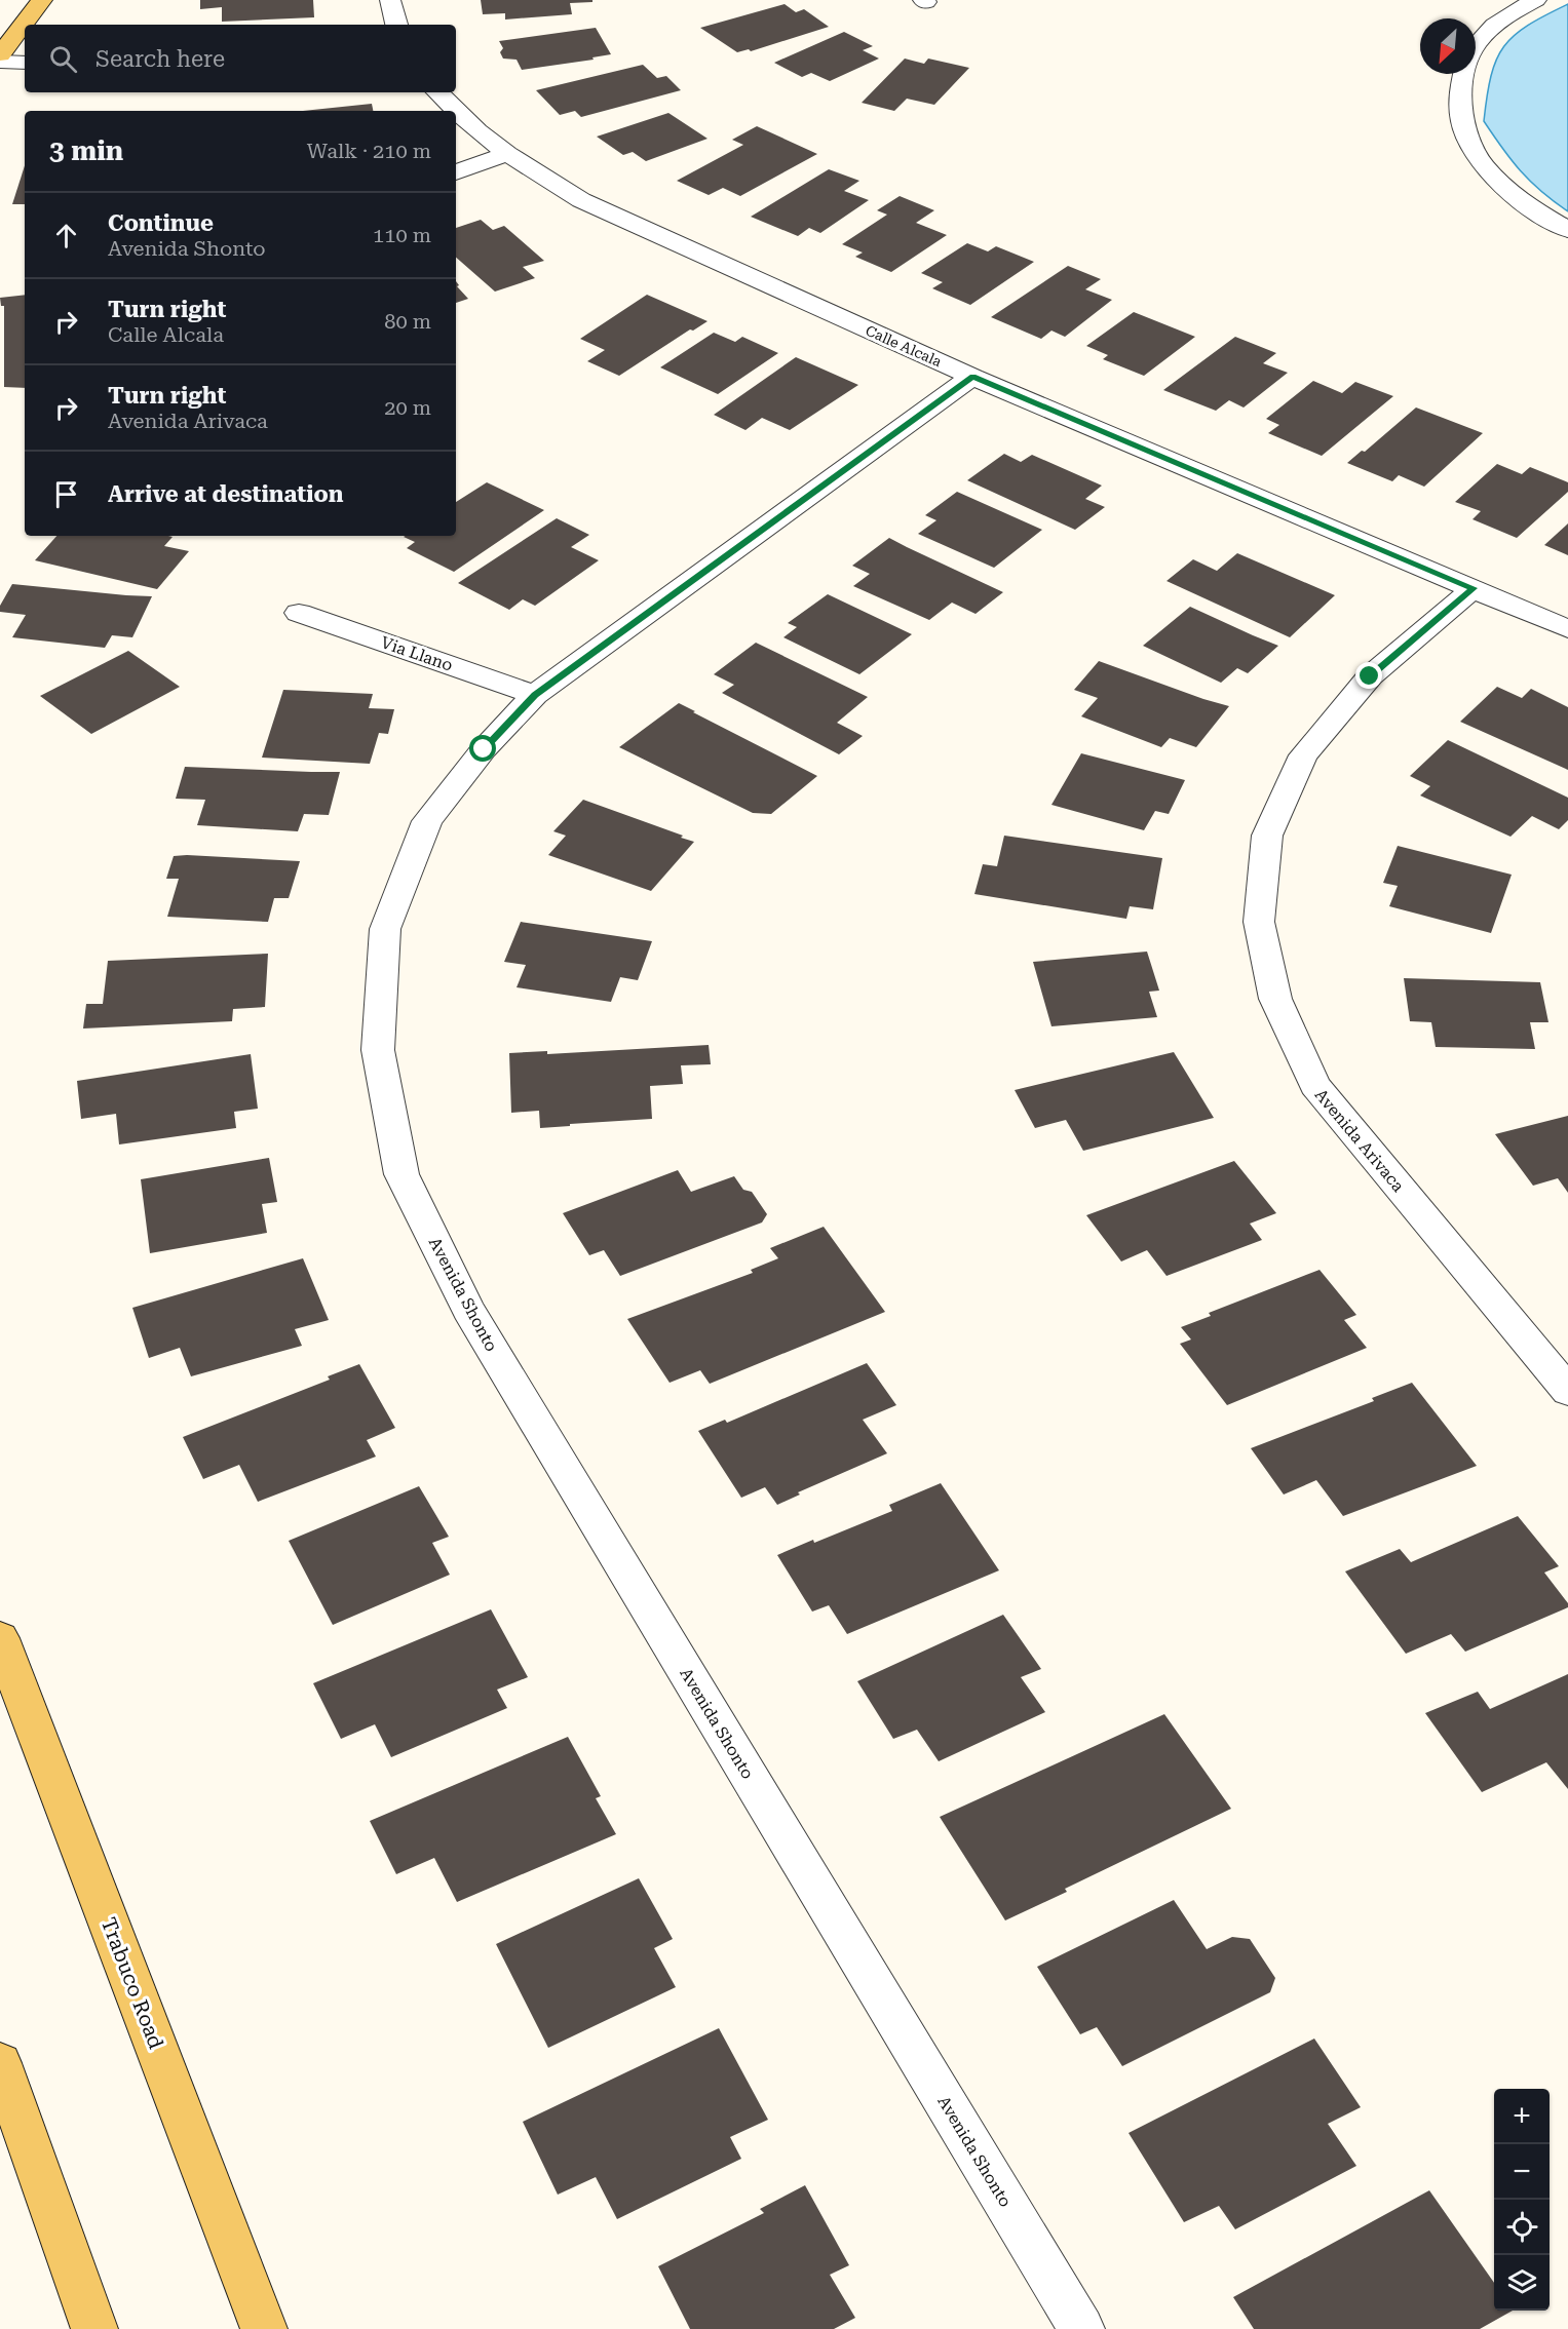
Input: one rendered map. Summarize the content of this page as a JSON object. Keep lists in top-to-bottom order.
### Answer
{
  "streets": {
    "main road": ["Trabuco Road"],
    "street": [
      "Calle Alcala",
      "Via Llano",
      "Avenida Arivaca",
      "Avenida Shonto"
    ]
  },
  "crossings": [
    ["Calle Alcala", "Avenida Arivaca"],
    ["Calle Alcala", "Avenida Shonto"],
    ["Via Llano", "Avenida Shonto"]
  ],
  "north": "bottom left",
  "page": {
    "search": "Search here",
    "heading": ["3 min", "Walk · 210 m"],
    "list": [
      ["Continue", "Avenida Shonto", "110 m"],
      ["Turn right", "Calle Alcala", "80 m"],
      ["Turn right", "Avenida Arivaca", "20 m"],
      "Arrive at destination"
    ],
    "map_buttons": ["+", "−"]
  }
}
